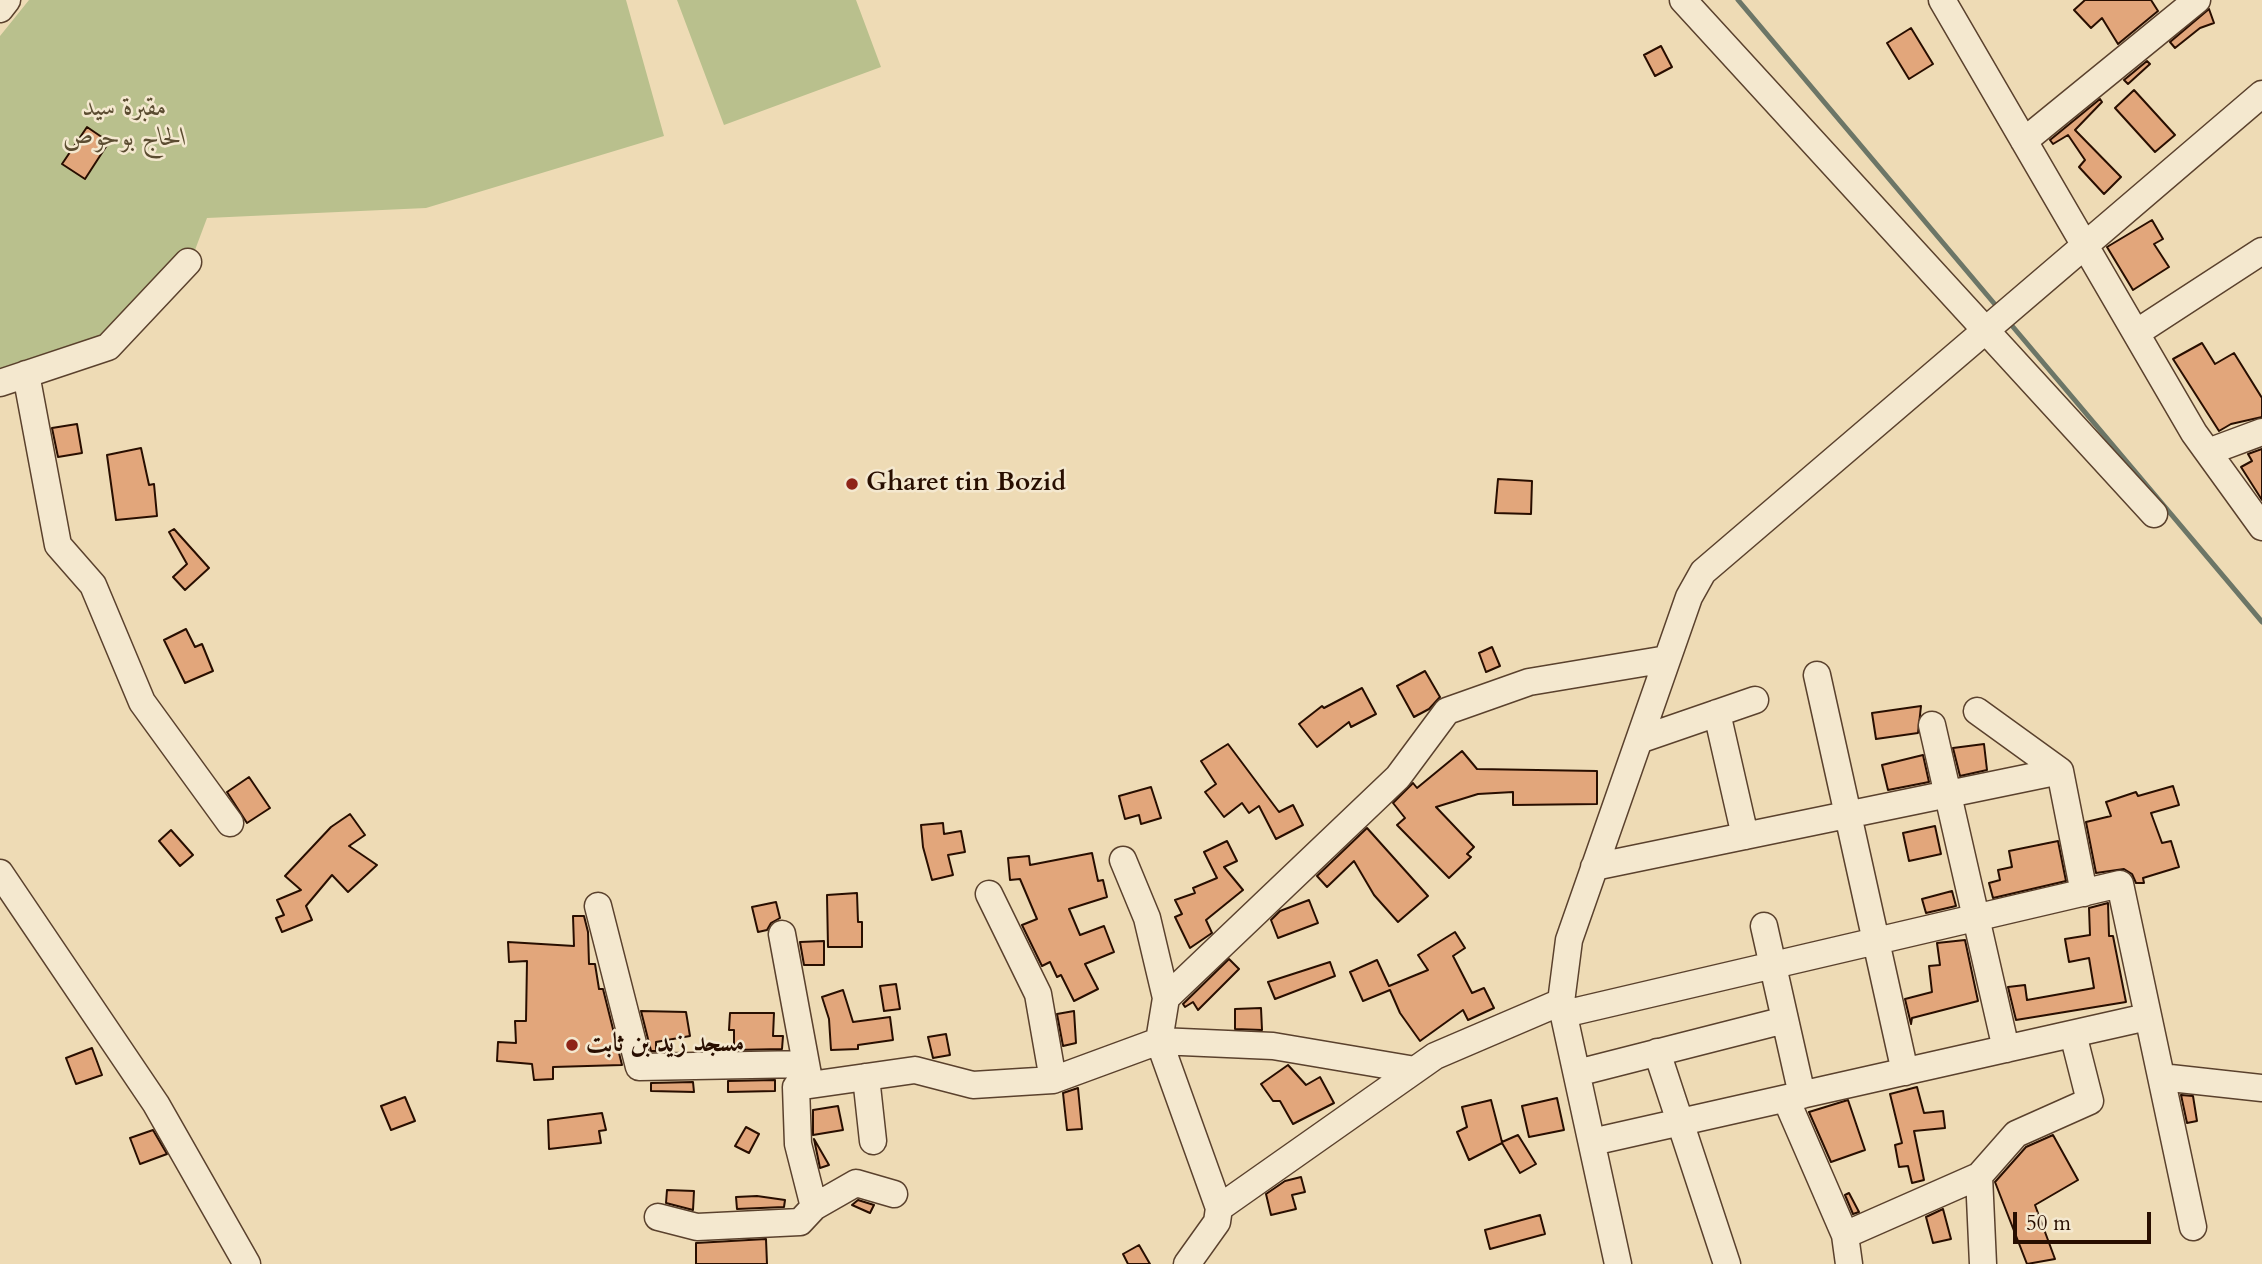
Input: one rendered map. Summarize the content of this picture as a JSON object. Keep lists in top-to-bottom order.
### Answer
{
  "parks": ["مقبرة سيد الحاج بوحوص"],
  "places": ["Gharet tin Bozid", "مسجد زيد بن ثابت"],
  "scale_bar": "50 m"
}
